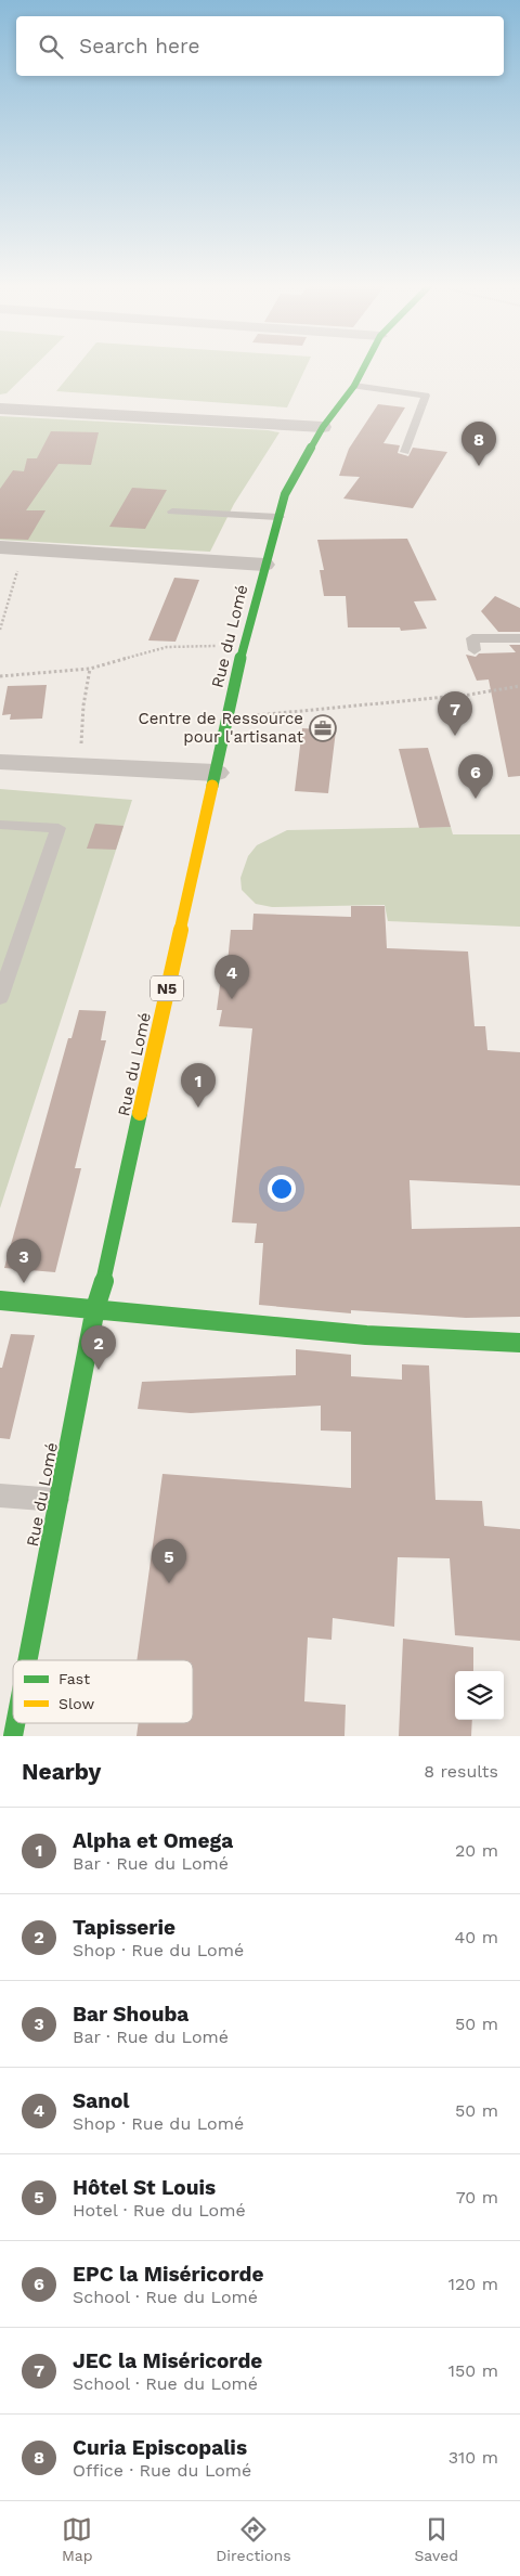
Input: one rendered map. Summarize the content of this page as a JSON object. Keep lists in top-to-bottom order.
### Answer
{
  "streets": {
    "main road": ["Rue du Lomé", "N5"]
  },
  "places": {
    "office": ["Centre de Ressource pour l'artisanat"]
  },
  "legend": ["Fast", "Slow"],
  "page": {
    "search": "Search here",
    "pins": [
      "8",
      "7",
      "6",
      "4",
      "1",
      "3",
      "2",
      "5"
    ],
    "heading": ["Nearby", "8 results"],
    "list": [
      {
        "mark": "1",
        "name": "Alpha et Omega",
        "note": "Bar · Rue du Lomé",
        "value": "20 m"
      },
      {
        "mark": "2",
        "name": "Tapisserie",
        "note": "Shop · Rue du Lomé",
        "value": "40 m"
      },
      {
        "mark": "3",
        "name": "Bar Shouba",
        "note": "Bar · Rue du Lomé",
        "value": "50 m"
      },
      {
        "mark": "4",
        "name": "Sanol",
        "note": "Shop · Rue du Lomé",
        "value": "50 m"
      },
      {
        "mark": "5",
        "name": "Hôtel St Louis",
        "note": "Hotel · Rue du Lomé",
        "value": "70 m"
      },
      {
        "mark": "6",
        "name": "EPC la Miséricorde",
        "note": "School · Rue du Lomé",
        "value": "120 m"
      },
      {
        "mark": "7",
        "name": "JEC la Miséricorde",
        "note": "School · Rue du Lomé",
        "value": "150 m"
      },
      {
        "mark": "8",
        "name": "Curia Episcopalis",
        "note": "Office · Rue du Lomé",
        "value": "310 m"
      }
    ],
    "nav": ["Map", "Directions", "Saved"]
  }
}
